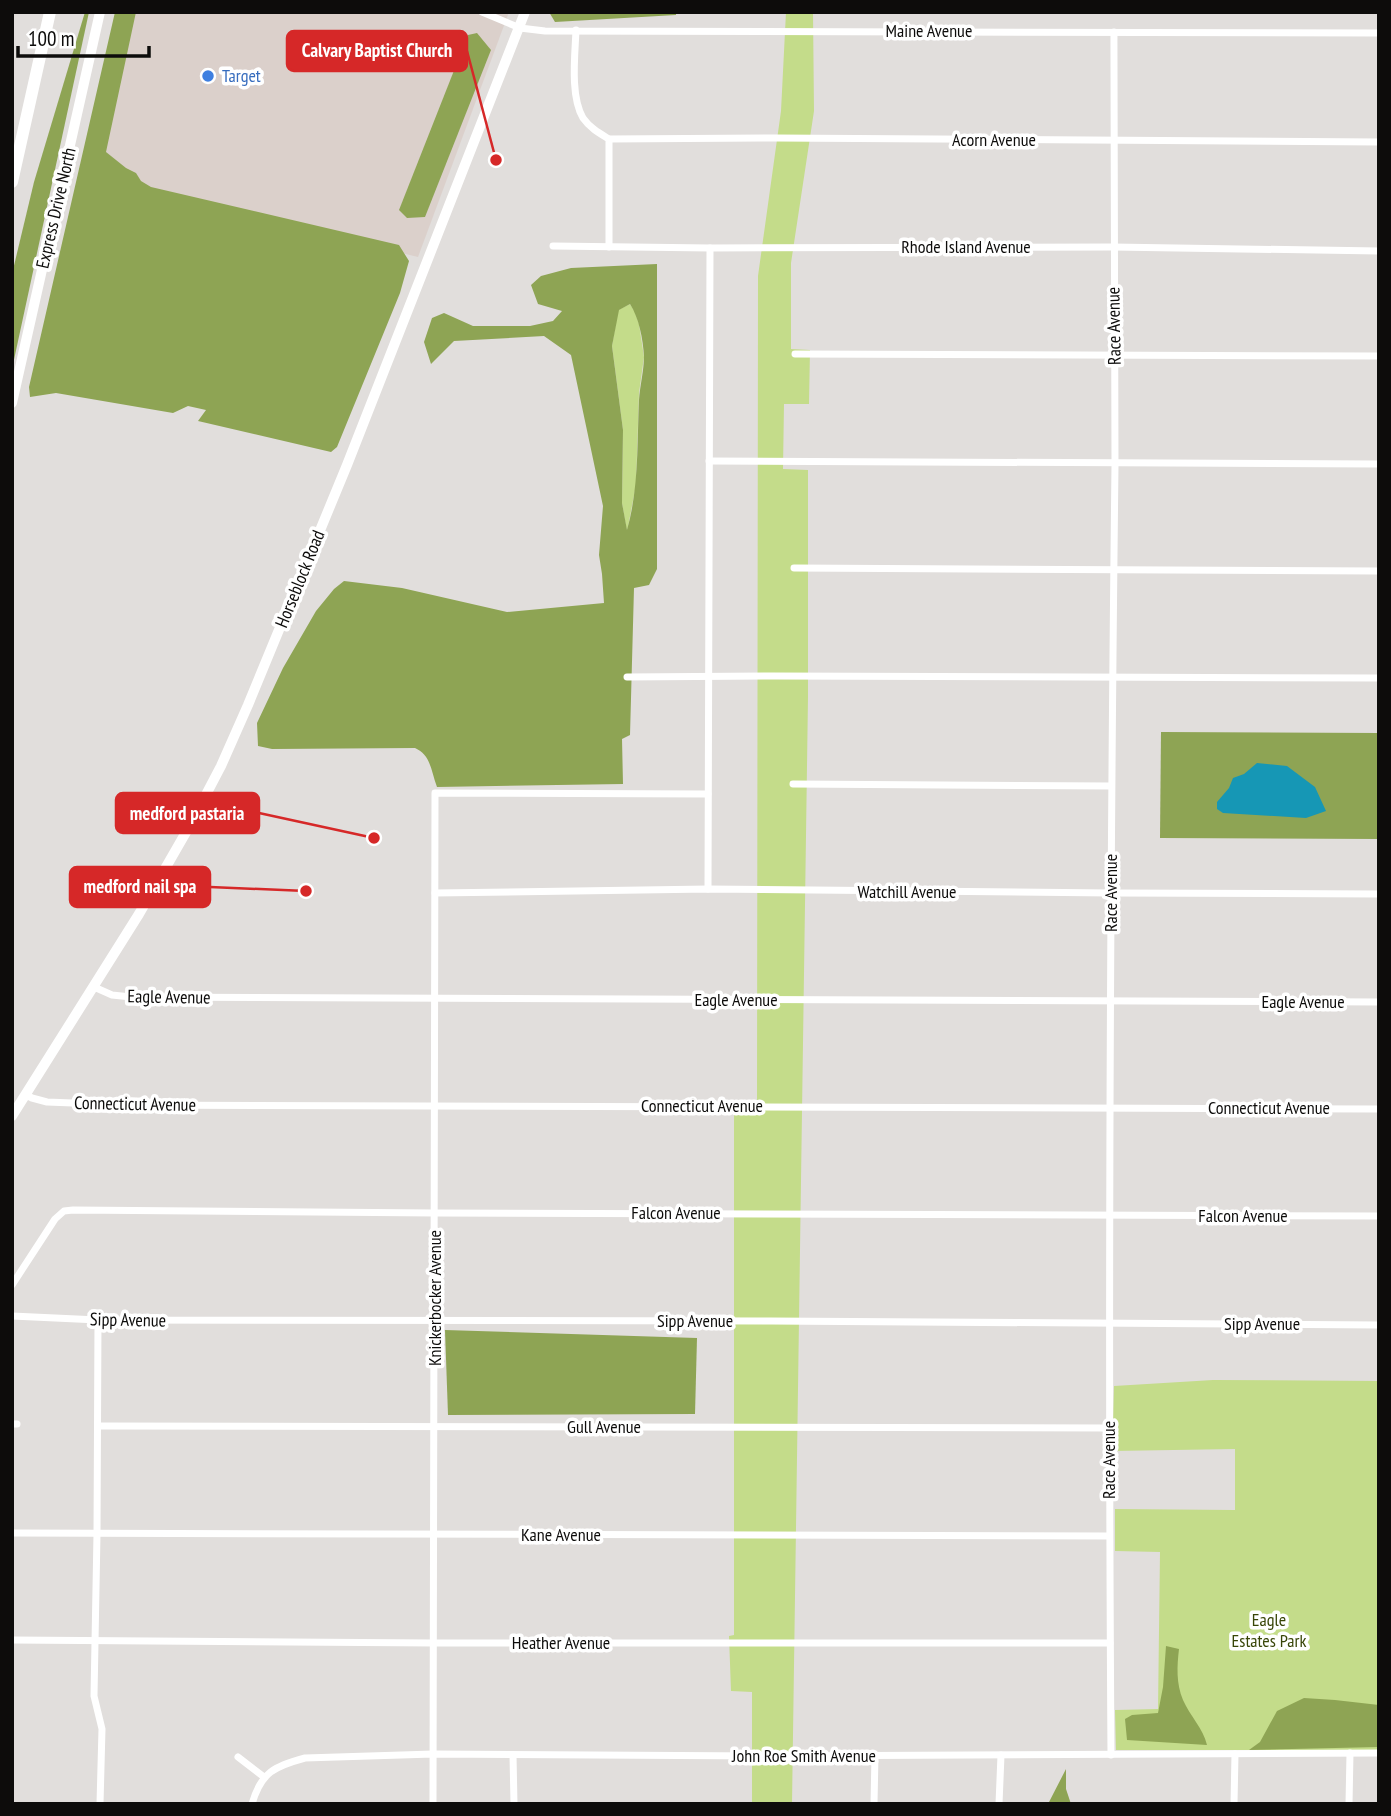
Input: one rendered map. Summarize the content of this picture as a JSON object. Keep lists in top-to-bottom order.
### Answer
{
  "streets": {
    "main road": ["Express Drive North", "Horseblock Road"],
    "street": [
      "Maine Avenue",
      "Acorn Avenue",
      "Rhode Island Avenue",
      "Race Avenue",
      "Watchill Avenue",
      "Eagle Avenue",
      "Connecticut Avenue",
      "Falcon Avenue",
      "Knickerbocker Avenue",
      "Sipp Avenue",
      "Gull Avenue",
      "Kane Avenue",
      "Heather Avenue",
      "John Roe Smith Avenue"
    ]
  },
  "crossings": [
    ["Maine Avenue", "Race Avenue"],
    ["Maine Avenue", "Horseblock Road"],
    ["Acorn Avenue", "Race Avenue"],
    ["Rhode Island Avenue", "Race Avenue"],
    ["Race Avenue", "Watchill Avenue"],
    ["Race Avenue", "Eagle Avenue"],
    ["Race Avenue", "Connecticut Avenue"],
    ["Race Avenue", "Falcon Avenue"],
    ["Race Avenue", "Sipp Avenue"],
    ["Race Avenue", "Gull Avenue"],
    ["Race Avenue", "Kane Avenue"],
    ["Race Avenue", "Heather Avenue"],
    ["Race Avenue", "John Roe Smith Avenue"],
    ["Horseblock Road", "Eagle Avenue"],
    ["Horseblock Road", "Connecticut Avenue"],
    ["Watchill Avenue", "Knickerbocker Avenue"],
    ["Eagle Avenue", "Knickerbocker Avenue"],
    ["Connecticut Avenue", "Knickerbocker Avenue"],
    ["Falcon Avenue", "Knickerbocker Avenue"],
    ["Knickerbocker Avenue", "Sipp Avenue"],
    ["Knickerbocker Avenue", "Gull Avenue"],
    ["Knickerbocker Avenue", "Kane Avenue"],
    ["Knickerbocker Avenue", "Heather Avenue"],
    ["Knickerbocker Avenue", "John Roe Smith Avenue"]
  ],
  "parks": ["Eagle Estates Park"],
  "places": [
    "Target",
    "Calvary Baptist Church",
    "medford pastaria",
    "medford nail spa"
  ],
  "scale_bar": "100 m"
}
